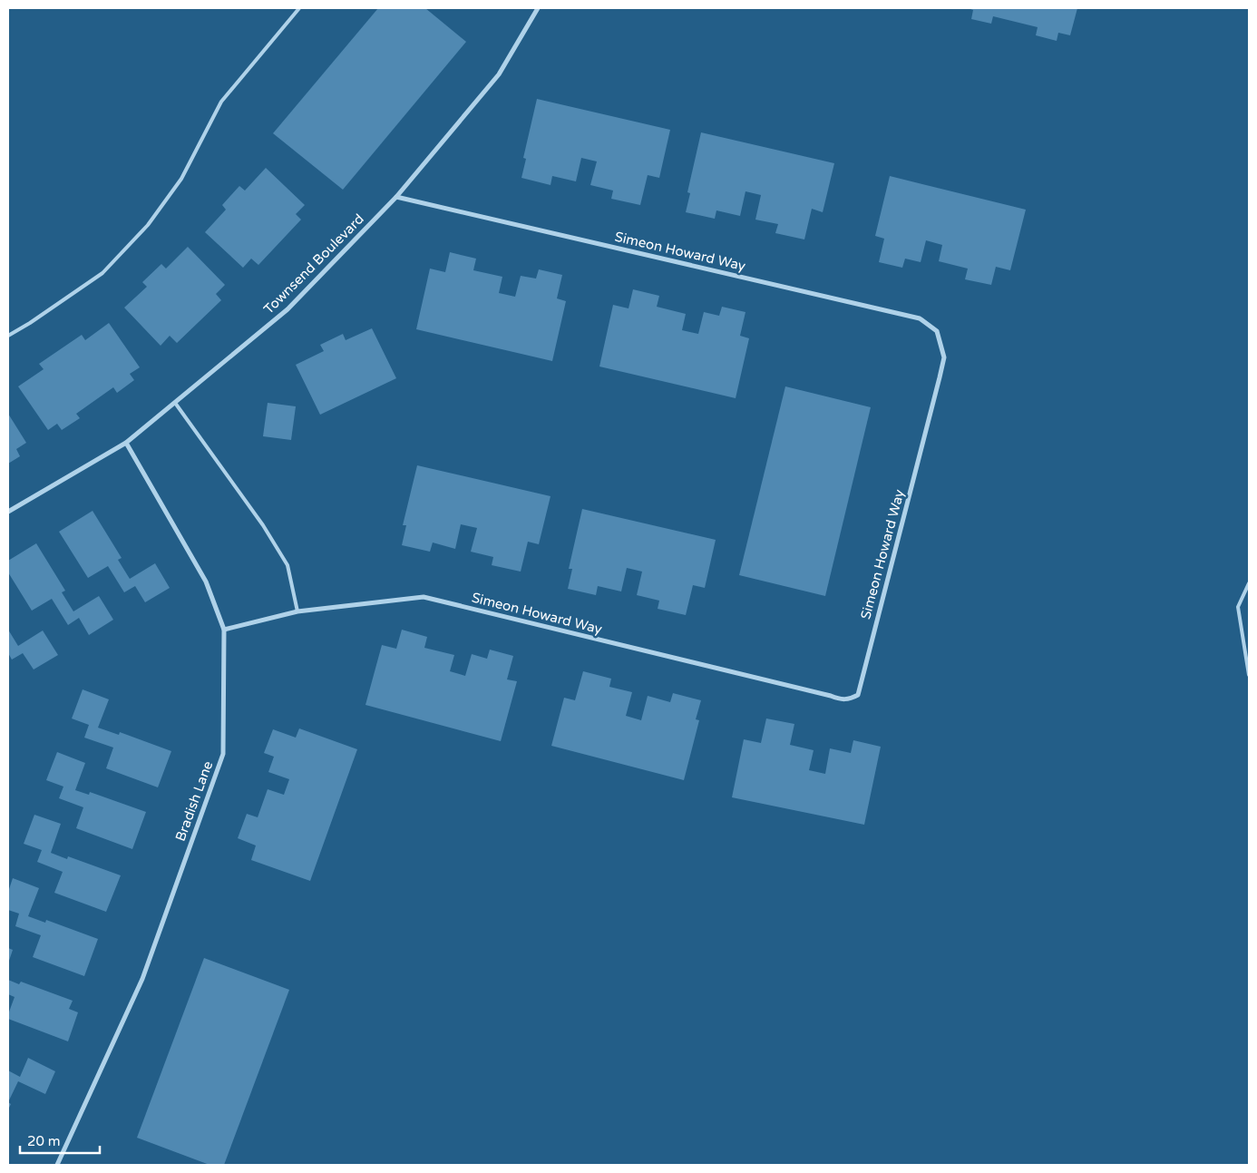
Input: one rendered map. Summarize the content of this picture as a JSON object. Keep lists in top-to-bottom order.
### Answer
{
  "streets": {
    "street": ["Simeon Howard Way", "Townsend Boulevard", "Bradish Lane"]
  },
  "crossings": [
    ["Simeon Howard Way", "Townsend Boulevard"],
    ["Simeon Howard Way", "Bradish Lane"],
    ["Townsend Boulevard", "Bradish Lane"]
  ],
  "scale_bar": "20 m"
}
